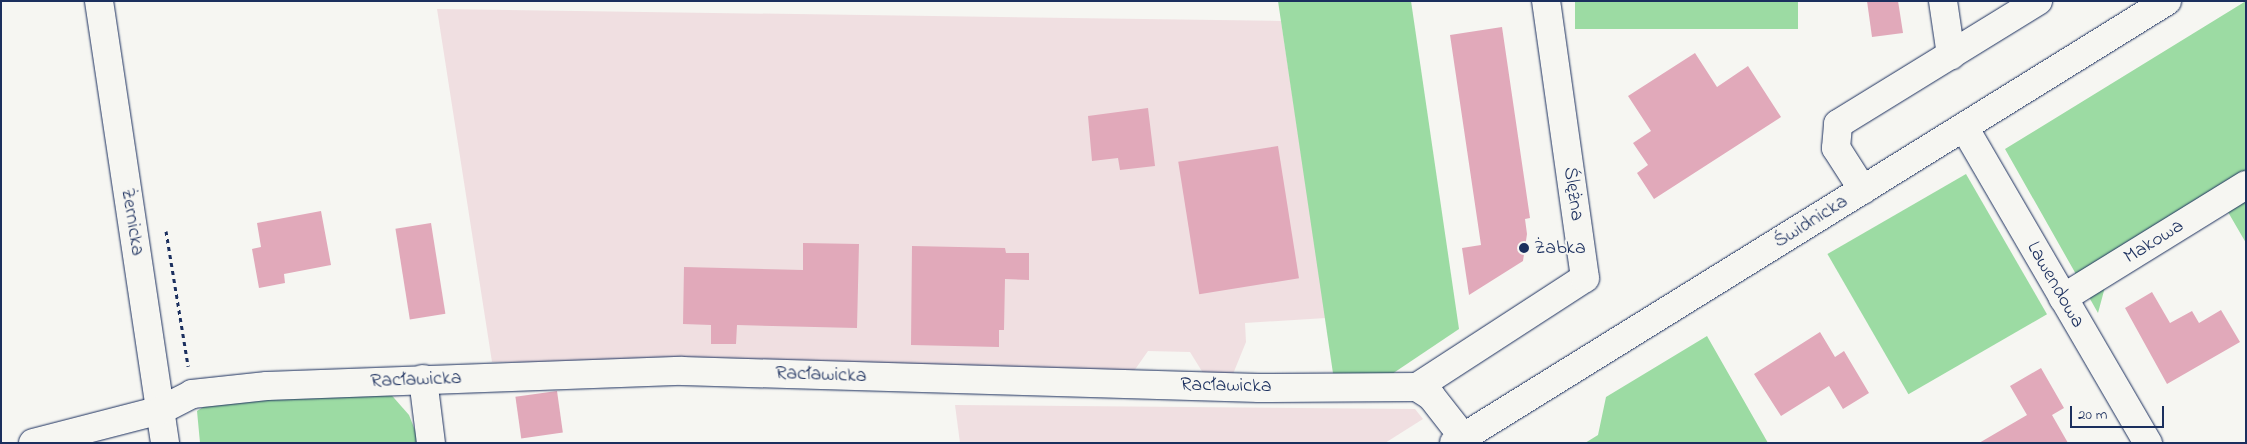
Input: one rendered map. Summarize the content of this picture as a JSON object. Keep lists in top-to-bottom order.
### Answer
{
  "streets": {
    "street": [
      "Ślężna",
      "Żernicka",
      "Świdnicka",
      "Makowa",
      "Lawendowa",
      "Racławicka"
    ]
  },
  "crossings": [
    ["Ślężna", "Racławicka"],
    ["Żernicka", "Racławicka"],
    ["Świdnicka", "Lawendowa"],
    ["Makowa", "Lawendowa"]
  ],
  "places": ["Żabka"],
  "scale_bar": "20 m"
}
